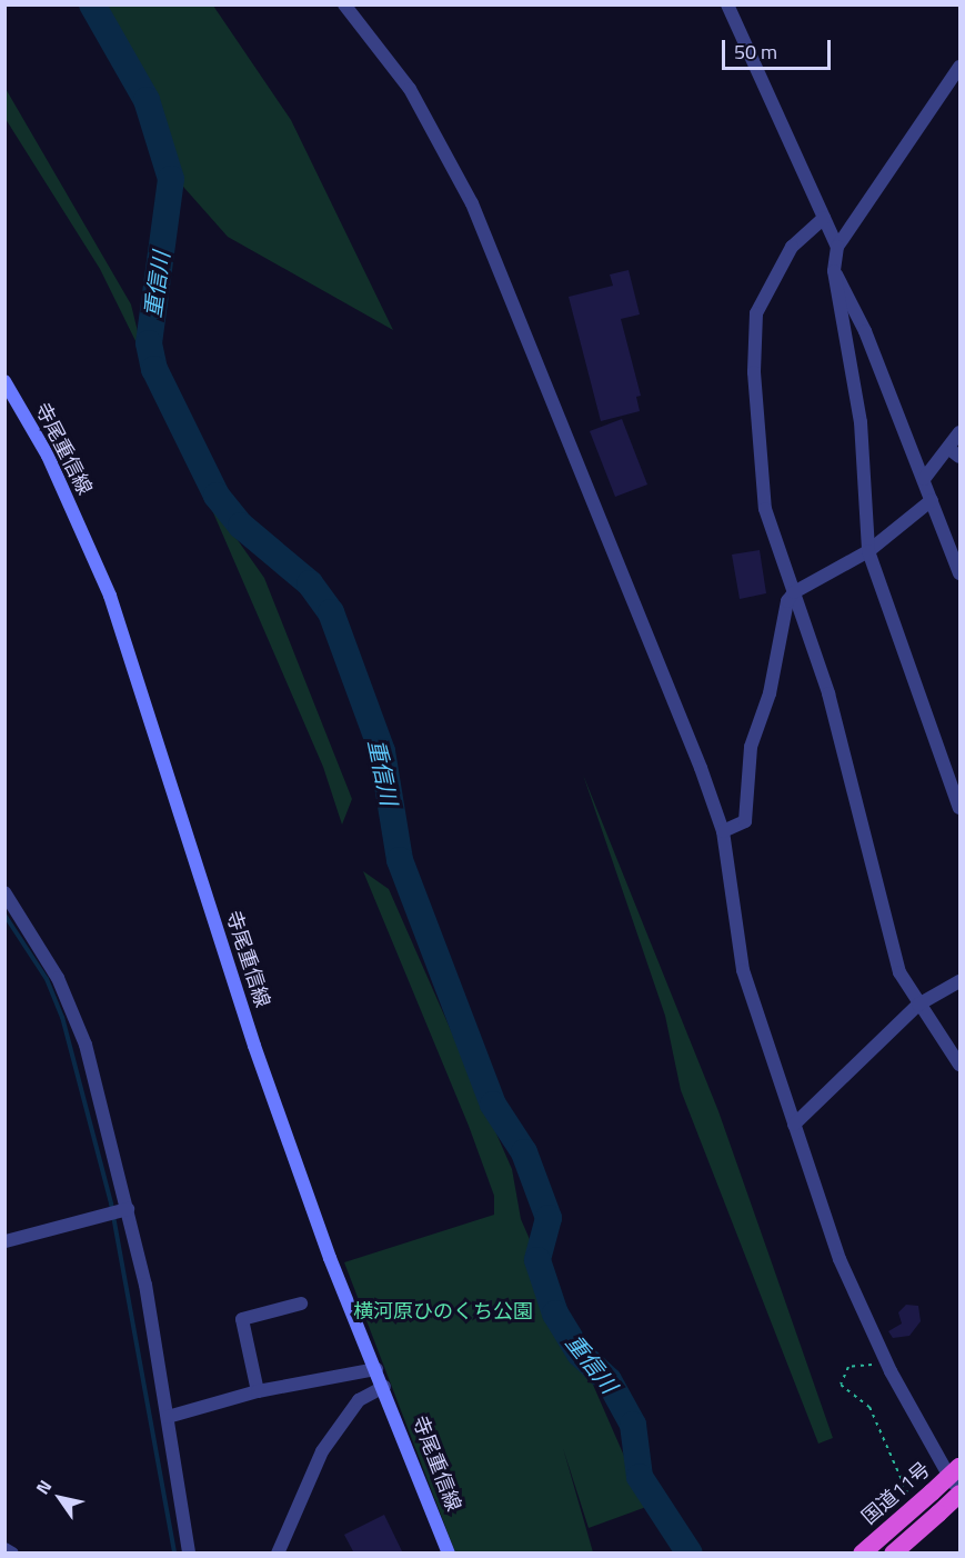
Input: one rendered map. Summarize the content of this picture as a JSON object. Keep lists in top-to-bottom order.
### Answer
{
  "streets": {
    "highway": ["国道11号"],
    "main road": ["寺尾重信線"]
  },
  "water": ["重信川"],
  "parks": ["横河原ひのくち公園"],
  "scale_bar": "50 m",
  "north": "top left"
}
